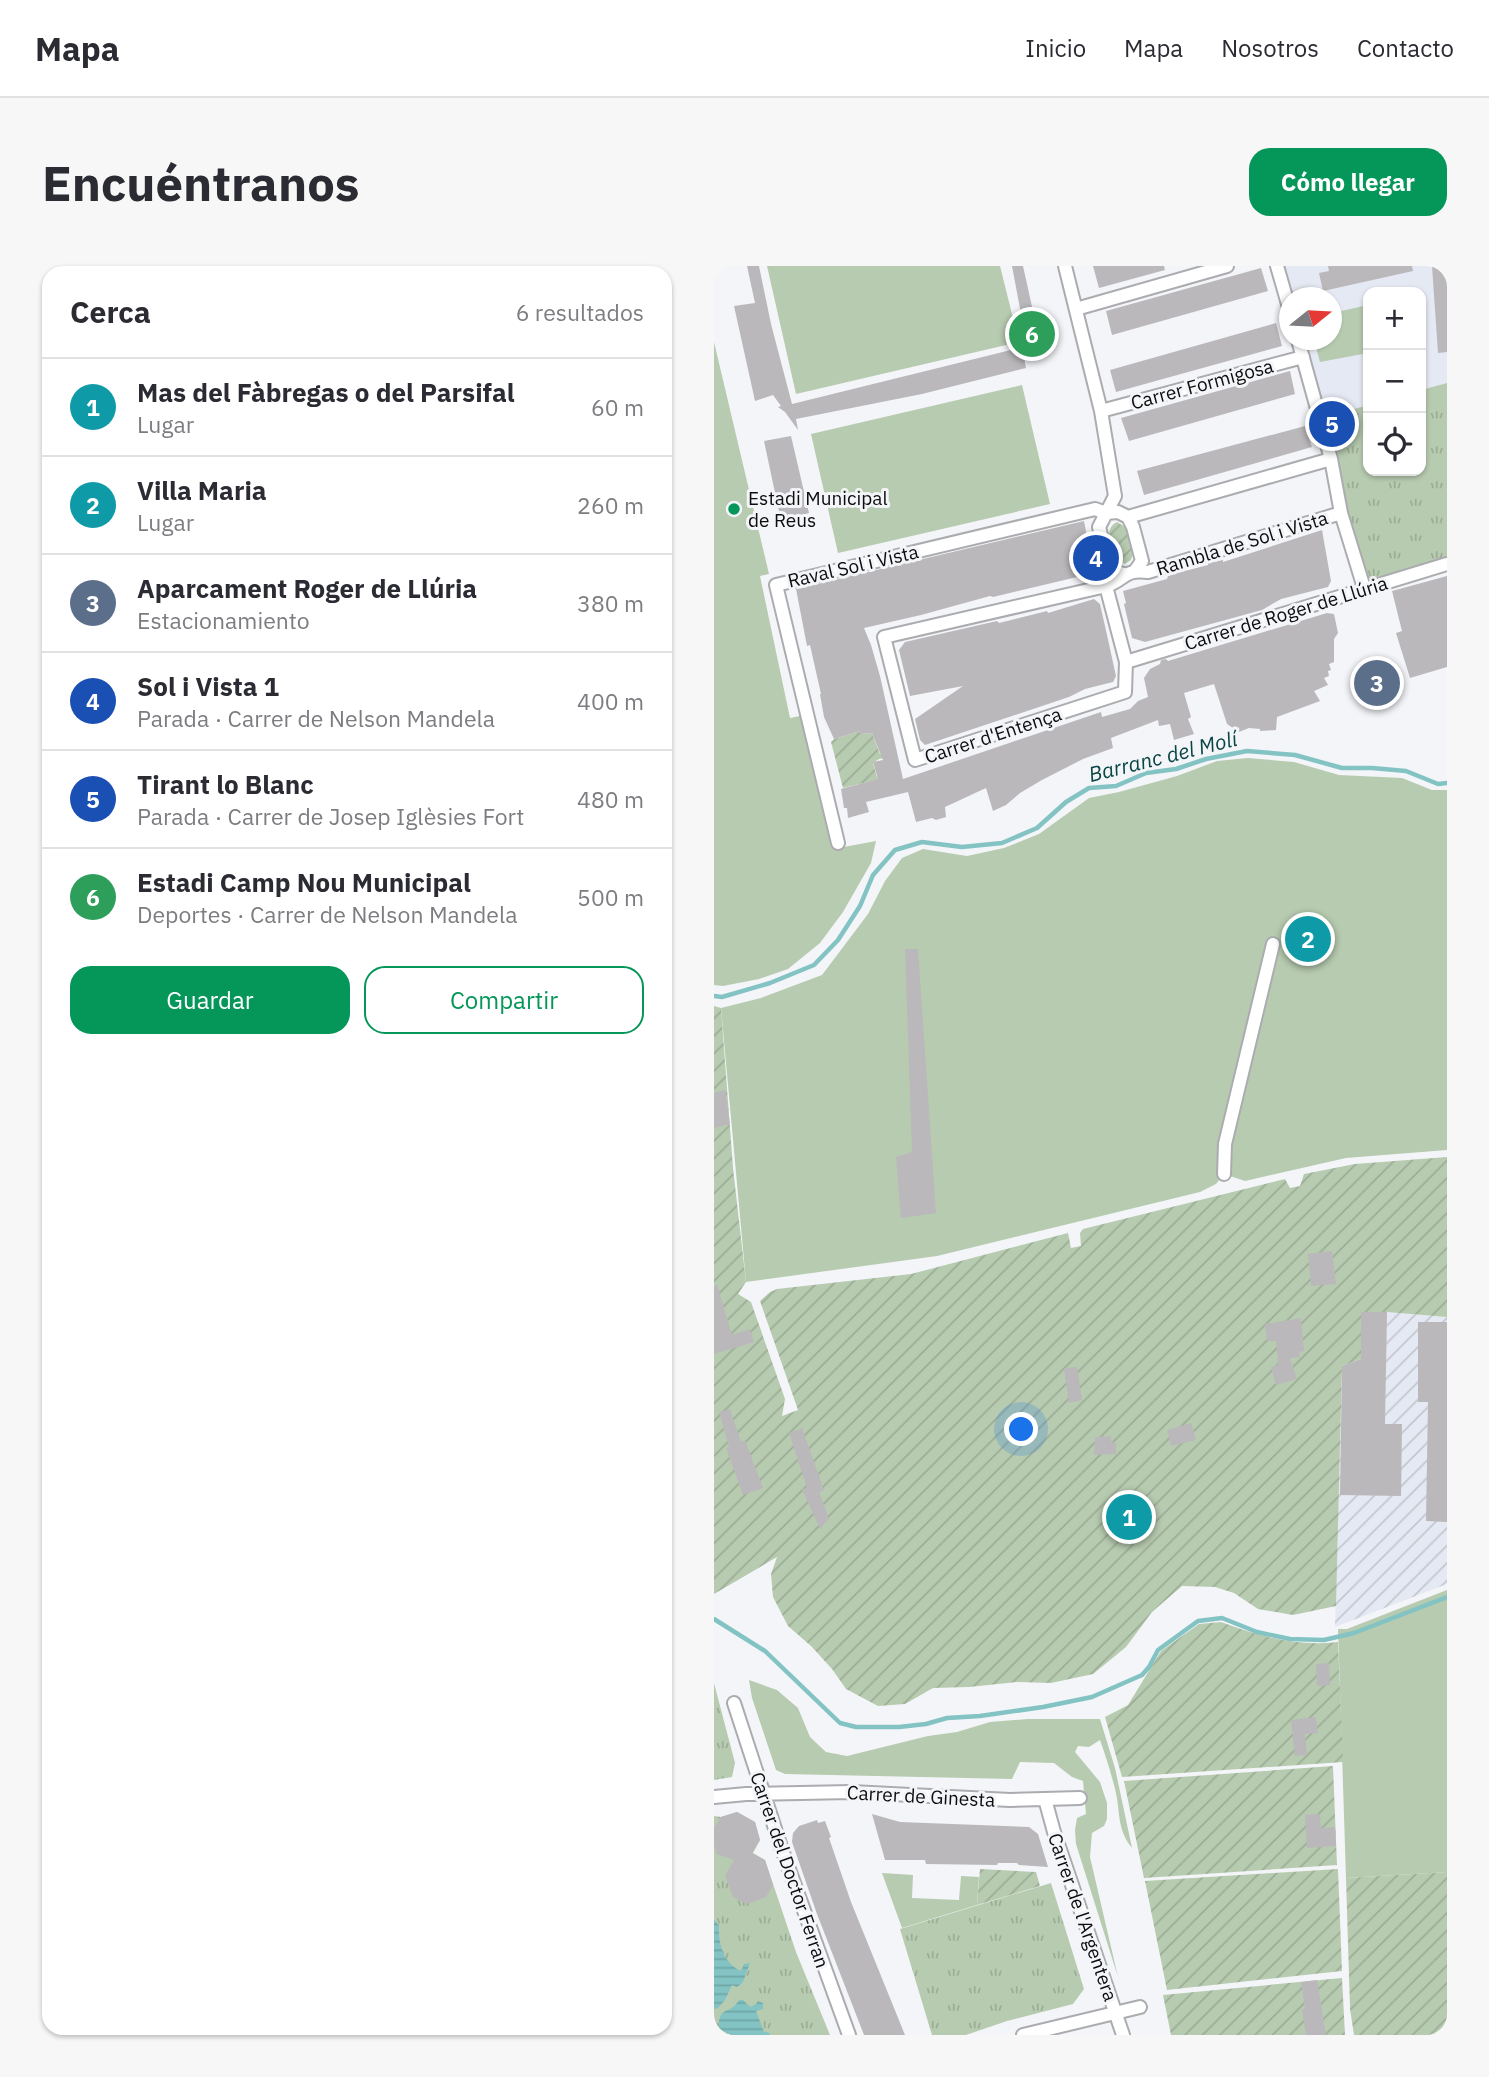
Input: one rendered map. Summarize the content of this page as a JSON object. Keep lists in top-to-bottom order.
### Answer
{
  "streets": {
    "street": [
      "Carrer Formigosa",
      "Rambla de Sol i Vista",
      "Raval Sol i Vista",
      "Carrer de Roger de Llúria",
      "Carrer d'Entença",
      "Carrer de Ginesta",
      "Carrer del Doctor Ferran",
      "Carrer de l'Argentera"
    ]
  },
  "crossings": [
    ["Rambla de Sol i Vista", "Carrer d'Entença"],
    ["Carrer de Roger de Llúria", "Carrer d'Entença"],
    ["Carrer de Ginesta", "Carrer del Doctor Ferran"],
    ["Carrer de Ginesta", "Carrer de l'Argentera"]
  ],
  "water": ["Barranc del Molí"],
  "places": ["Estadi Municipal de Reus"],
  "north": "right",
  "page": {
    "header": "Mapa",
    "nav": [
      "Inicio",
      "Mapa",
      "Nosotros",
      "Contacto"
    ],
    "buttons": [
      "Cómo llegar",
      ["Guardar", "Compartir"]
    ],
    "title": "Encuéntranos",
    "heading": ["Cerca", "6 resultados"],
    "map_buttons": ["+", "−"],
    "pins": [
      "6",
      "5",
      "4",
      "3",
      "2",
      "1"
    ],
    "list": [
      {
        "mark": "1",
        "name": "Mas del Fàbregas o del Parsifal",
        "note": "Lugar",
        "value": "60 m"
      },
      {
        "mark": "2",
        "name": "Villa Maria",
        "note": "Lugar",
        "value": "260 m"
      },
      {
        "mark": "3",
        "name": "Aparcament Roger de Llúria",
        "note": "Estacionamiento",
        "value": "380 m"
      },
      {
        "mark": "4",
        "name": "Sol i Vista 1",
        "note": "Parada · Carrer de Nelson Mandela",
        "value": "400 m"
      },
      {
        "mark": "5",
        "name": "Tirant lo Blanc",
        "note": "Parada · Carrer de Josep Iglèsies Fort",
        "value": "480 m"
      },
      {
        "mark": "6",
        "name": "Estadi Camp Nou Municipal",
        "note": "Deportes · Carrer de Nelson Mandela",
        "value": "500 m"
      }
    ]
  }
}
